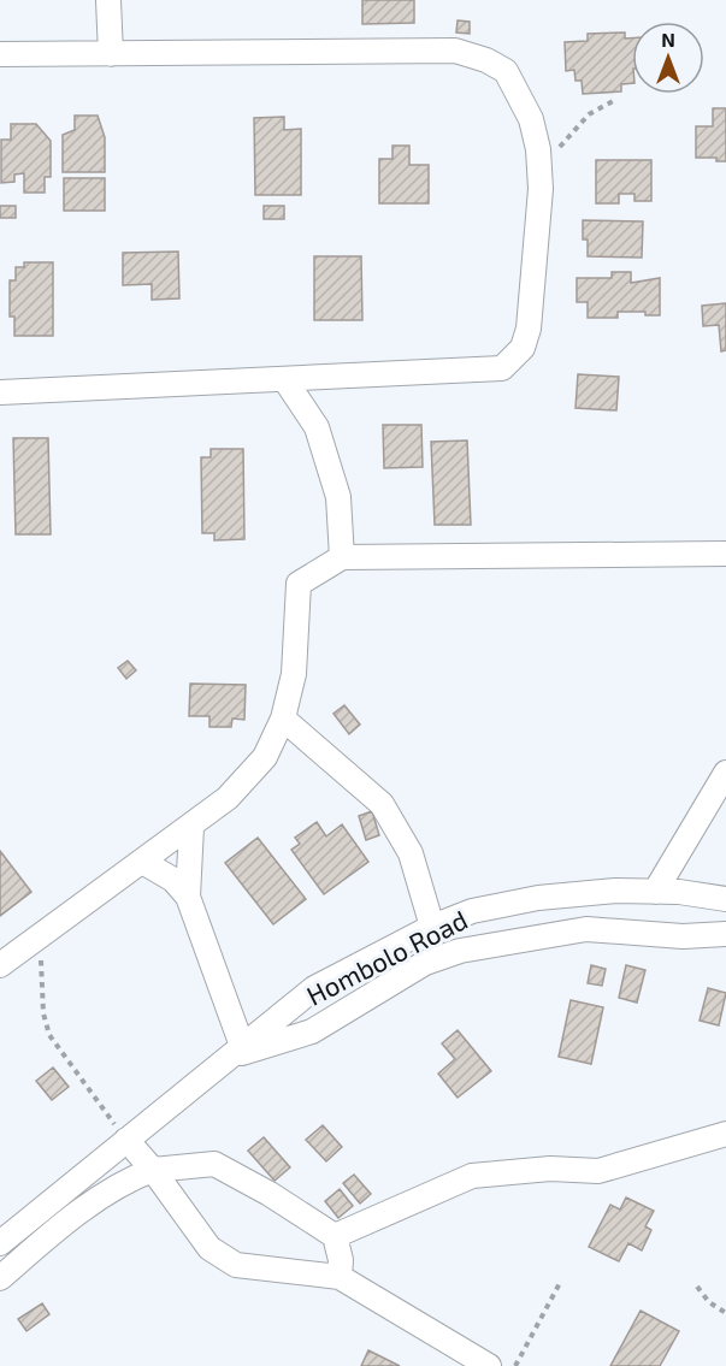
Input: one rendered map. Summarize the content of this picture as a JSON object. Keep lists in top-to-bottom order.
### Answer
{
  "streets": {
    "street": ["Hombolo Road"]
  },
  "north": "top"
}
